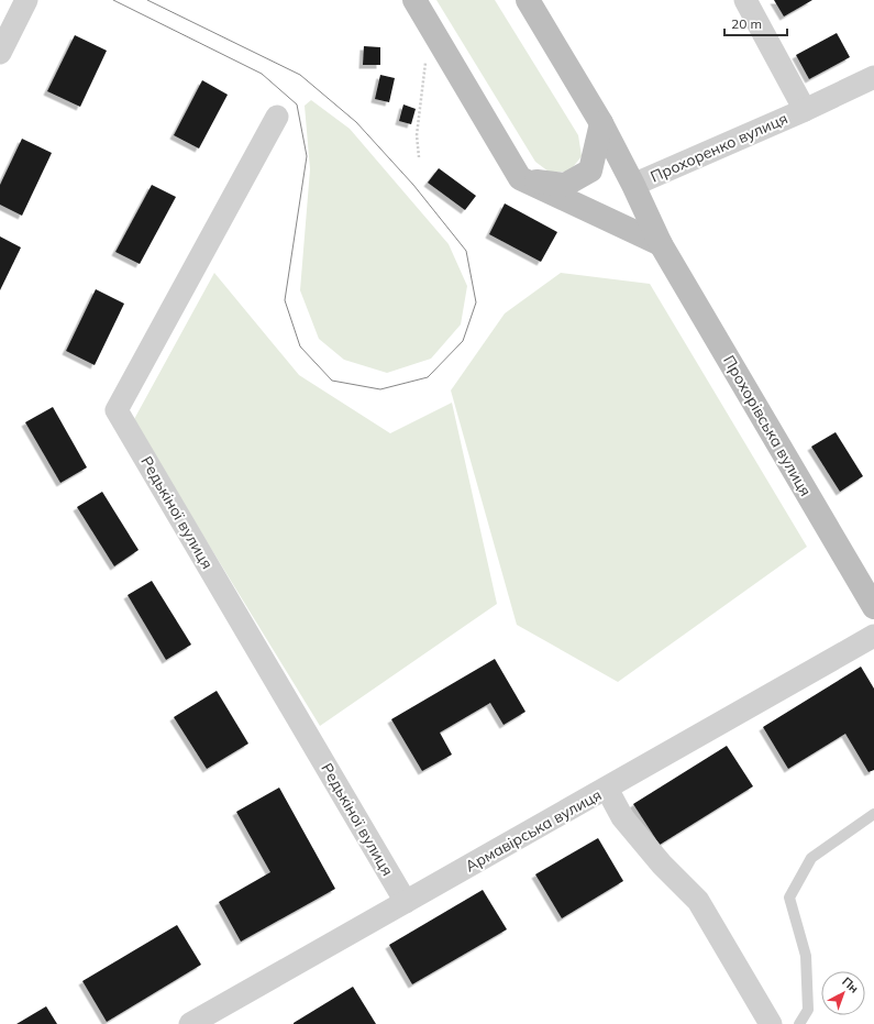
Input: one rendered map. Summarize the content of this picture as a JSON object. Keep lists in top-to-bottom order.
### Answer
{
  "streets": {
    "street": [
      "Прохоренко вулиця",
      "Прохорівська вулиця",
      "Редькіної вулиця",
      "Армавірська вулиця"
    ]
  },
  "crossings": [
    ["Прохоренко вулиця", "Прохорівська вулиця"],
    ["Редькіної вулиця", "Армавірська вулиця"]
  ],
  "scale_bar": "20 m",
  "north": "top right"
}
